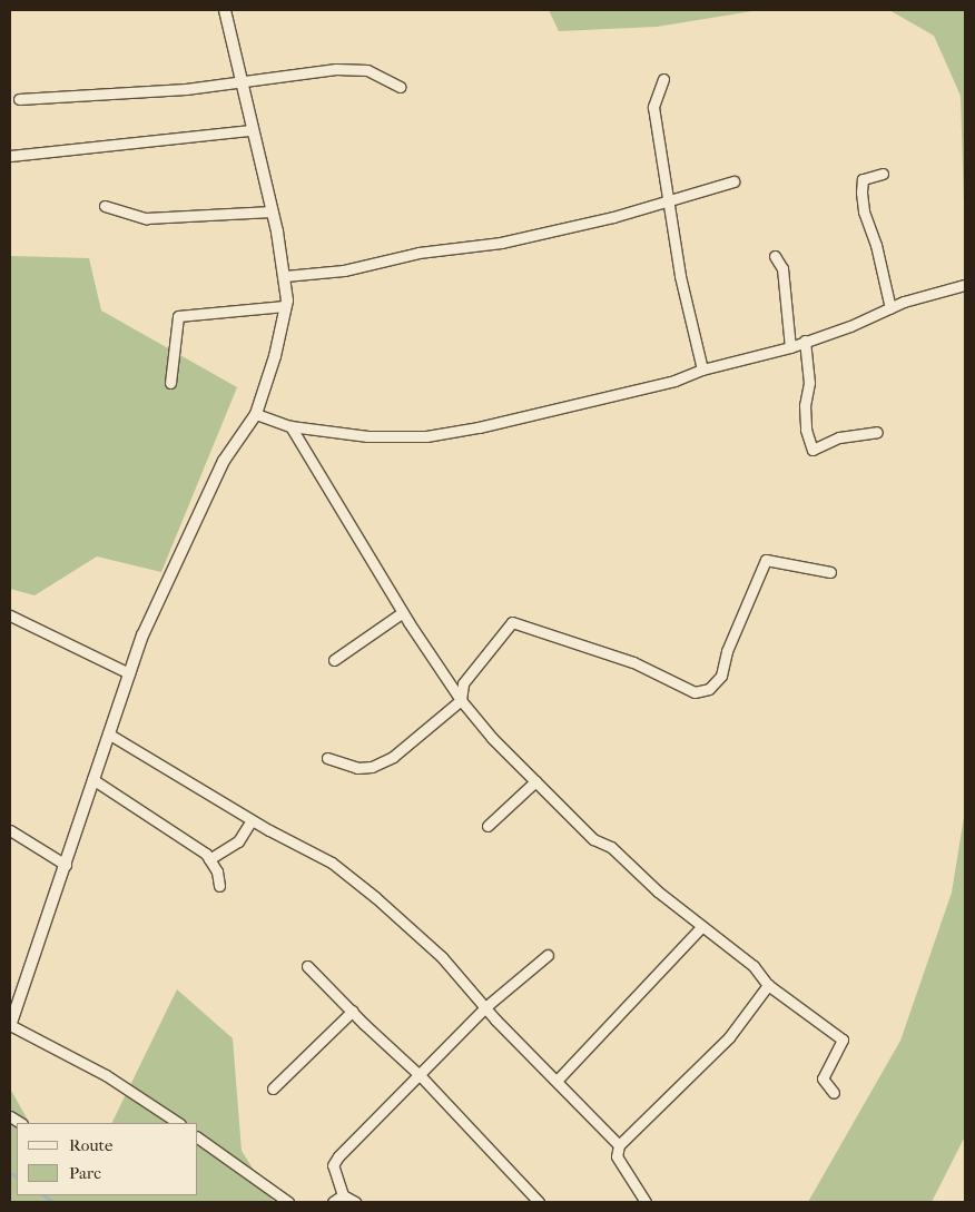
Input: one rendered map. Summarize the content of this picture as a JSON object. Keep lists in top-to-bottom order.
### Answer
{
  "legend": ["Route", "Parc"]
}
